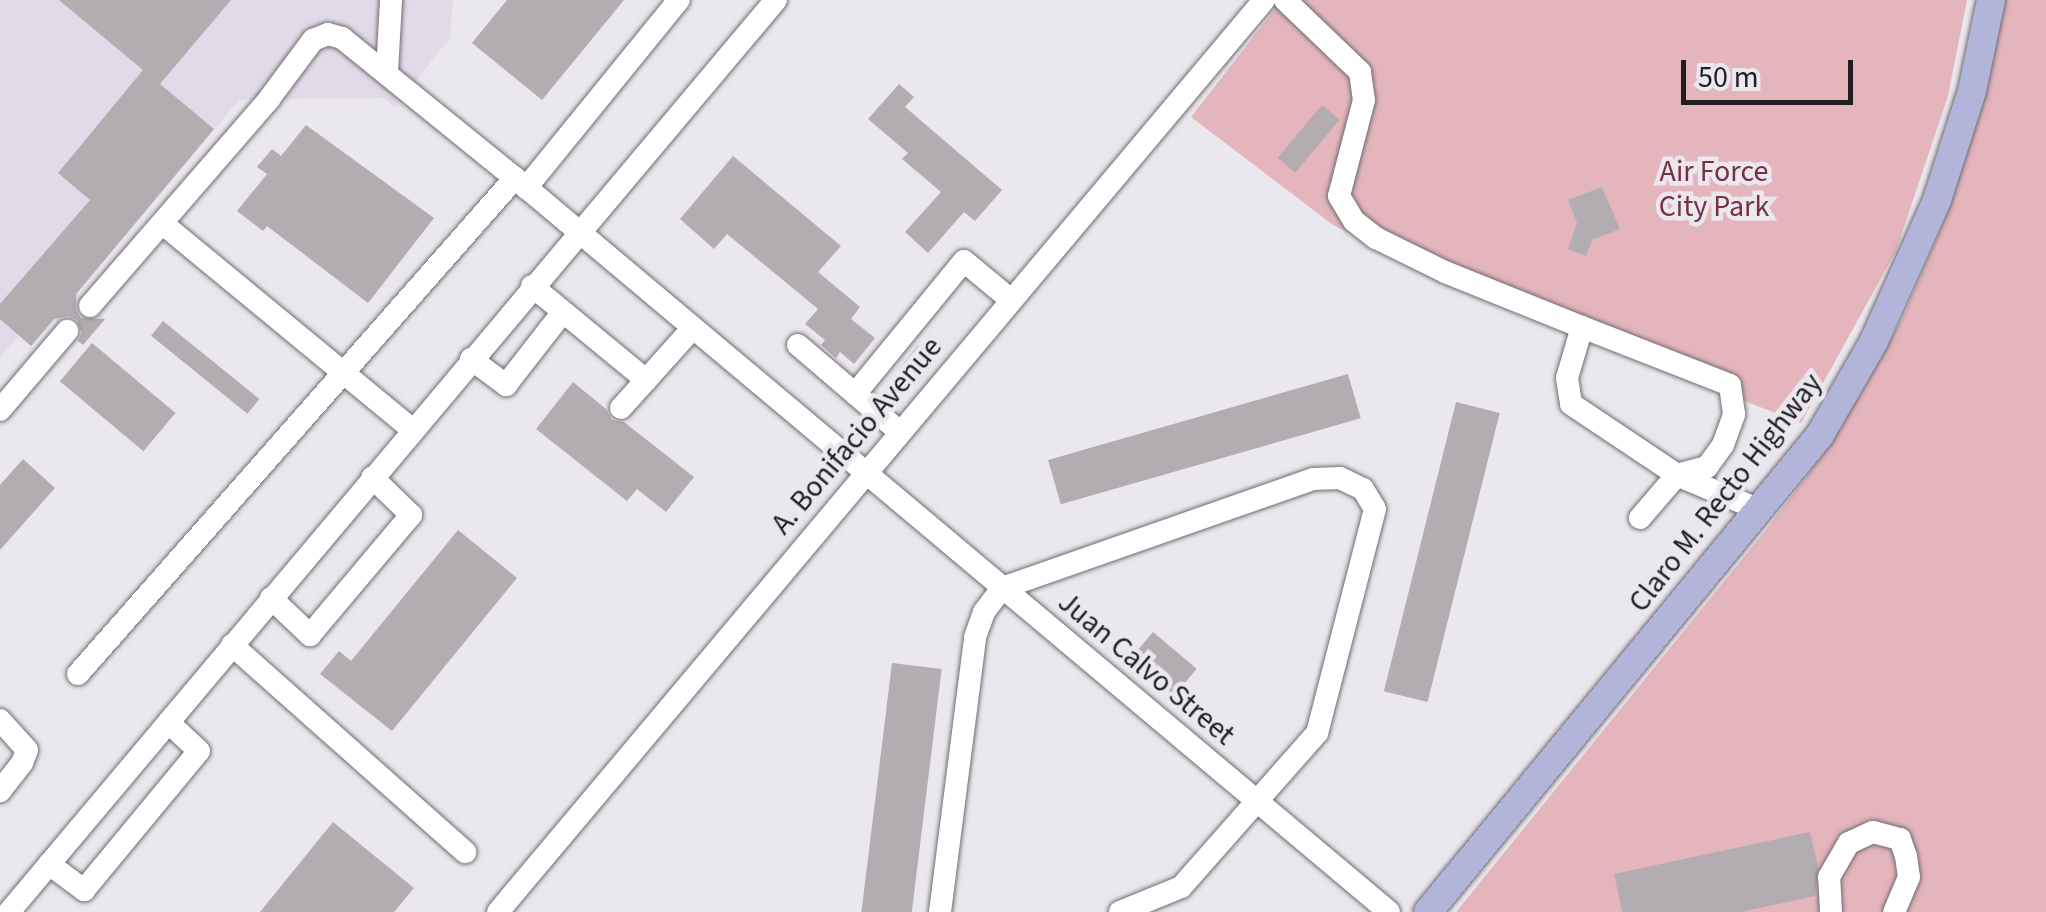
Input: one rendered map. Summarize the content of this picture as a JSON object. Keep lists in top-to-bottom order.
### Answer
{
  "streets": {
    "main road": ["Claro M. Recto Highway"],
    "street": ["A. Bonifacio Avenue", "Juan Calvo Street"]
  },
  "crossings": [
    ["A. Bonifacio Avenue", "Juan Calvo Street"]
  ],
  "parks": ["Air Force City Park"],
  "scale_bar": "50 m"
}
